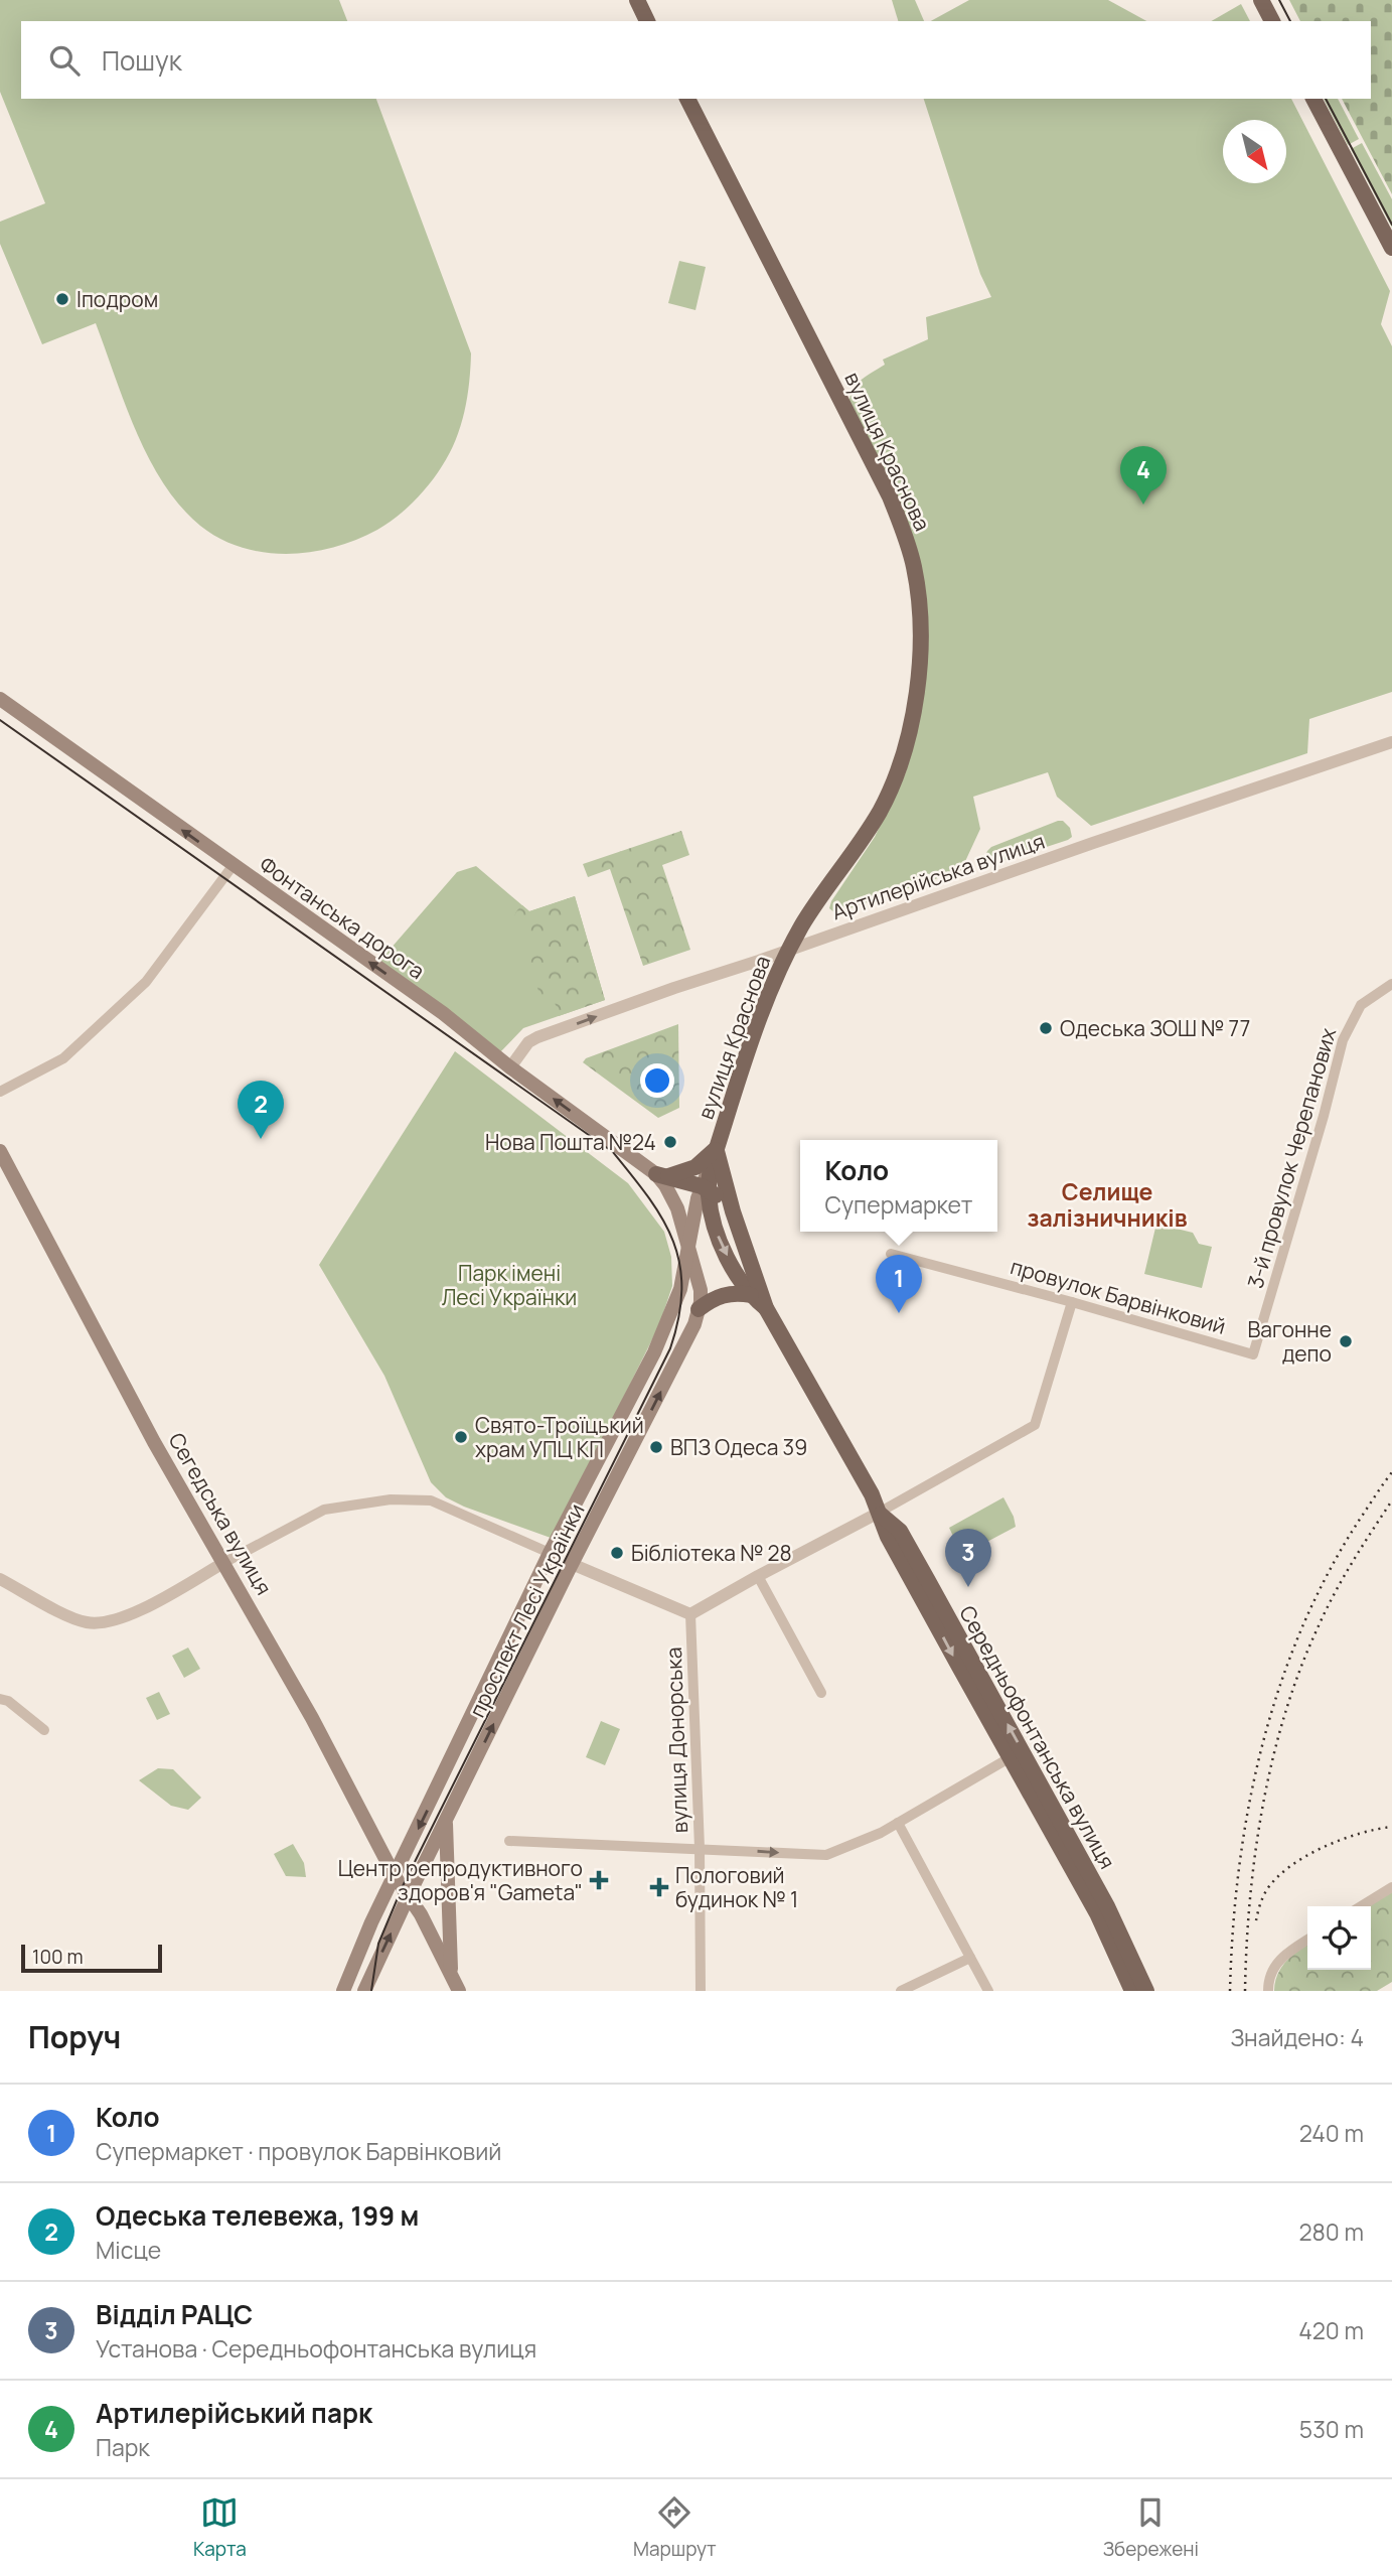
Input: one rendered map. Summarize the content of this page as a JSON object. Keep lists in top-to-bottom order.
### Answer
{
  "streets": {
    "main road": [
      "вулиця Краснова",
      "Фонтанська дорога",
      "Сегедська вулиця",
      "проспект Лесі Українки",
      "Середньофонтанська вулиця"
    ],
    "street": [
      "Артилерійська вулиця",
      "3-й провулок Черепанових",
      "провулок Барвінковий",
      "вулиця Донорська"
    ]
  },
  "crossings": [
    ["вулиця Краснова", "Артилерійська вулиця"],
    ["вулиця Краснова", "Середньофонтанська вулиця"],
    ["Артилерійська вулиця", "Фонтанська дорога"],
    ["Фонтанська дорога", "проспект Лесі Українки"],
    ["3-й провулок Черепанових", "провулок Барвінковий"],
    ["Сегедська вулиця", "проспект Лесі Українки"],
    ["проспект Лесі Українки", "Середньофонтанська вулиця"]
  ],
  "one_way": ["Фонтанська дорога"],
  "districts": ["Селище залізничників"],
  "parks": ["Парк імені Лесі Українки"],
  "places": {
    "other": [
      "Іподром",
      "Одеська ЗОШ № 77",
      "Нова Пошта №24",
      "Вагонне депо",
      "Свято-Троїцький храм УПЦ КП",
      "ВПЗ Одеса 39",
      "Бібліотека № 28"
    ],
    "health": ["Центр репродуктивного здоров'я \"Gameta\"", "Пологовий будинок № 1"]
  },
  "scale_bar": "100 m",
  "north": "bottom right",
  "page": {
    "search": "Пошук",
    "pins": [
      "4",
      "2",
      "1",
      "3"
    ],
    "popup": ["Коло", "Супермаркет"],
    "scale": "100 m",
    "heading": ["Поруч", "Знайдено: 4"],
    "list": [
      {
        "mark": "1",
        "name": "Коло",
        "note": "Супермаркет · провулок Барвінковий",
        "value": "240 m"
      },
      {
        "mark": "2",
        "name": "Одеська телевежа, 199 м",
        "note": "Місце",
        "value": "280 m"
      },
      {
        "mark": "3",
        "name": "Відділ РАЦС",
        "note": "Установа · Середньофонтанська вулиця",
        "value": "420 m"
      },
      {
        "mark": "4",
        "name": "Артилерійський парк",
        "note": "Парк",
        "value": "530 m"
      }
    ],
    "nav": ["Карта", "Маршрут", "Збережені"]
  }
}
